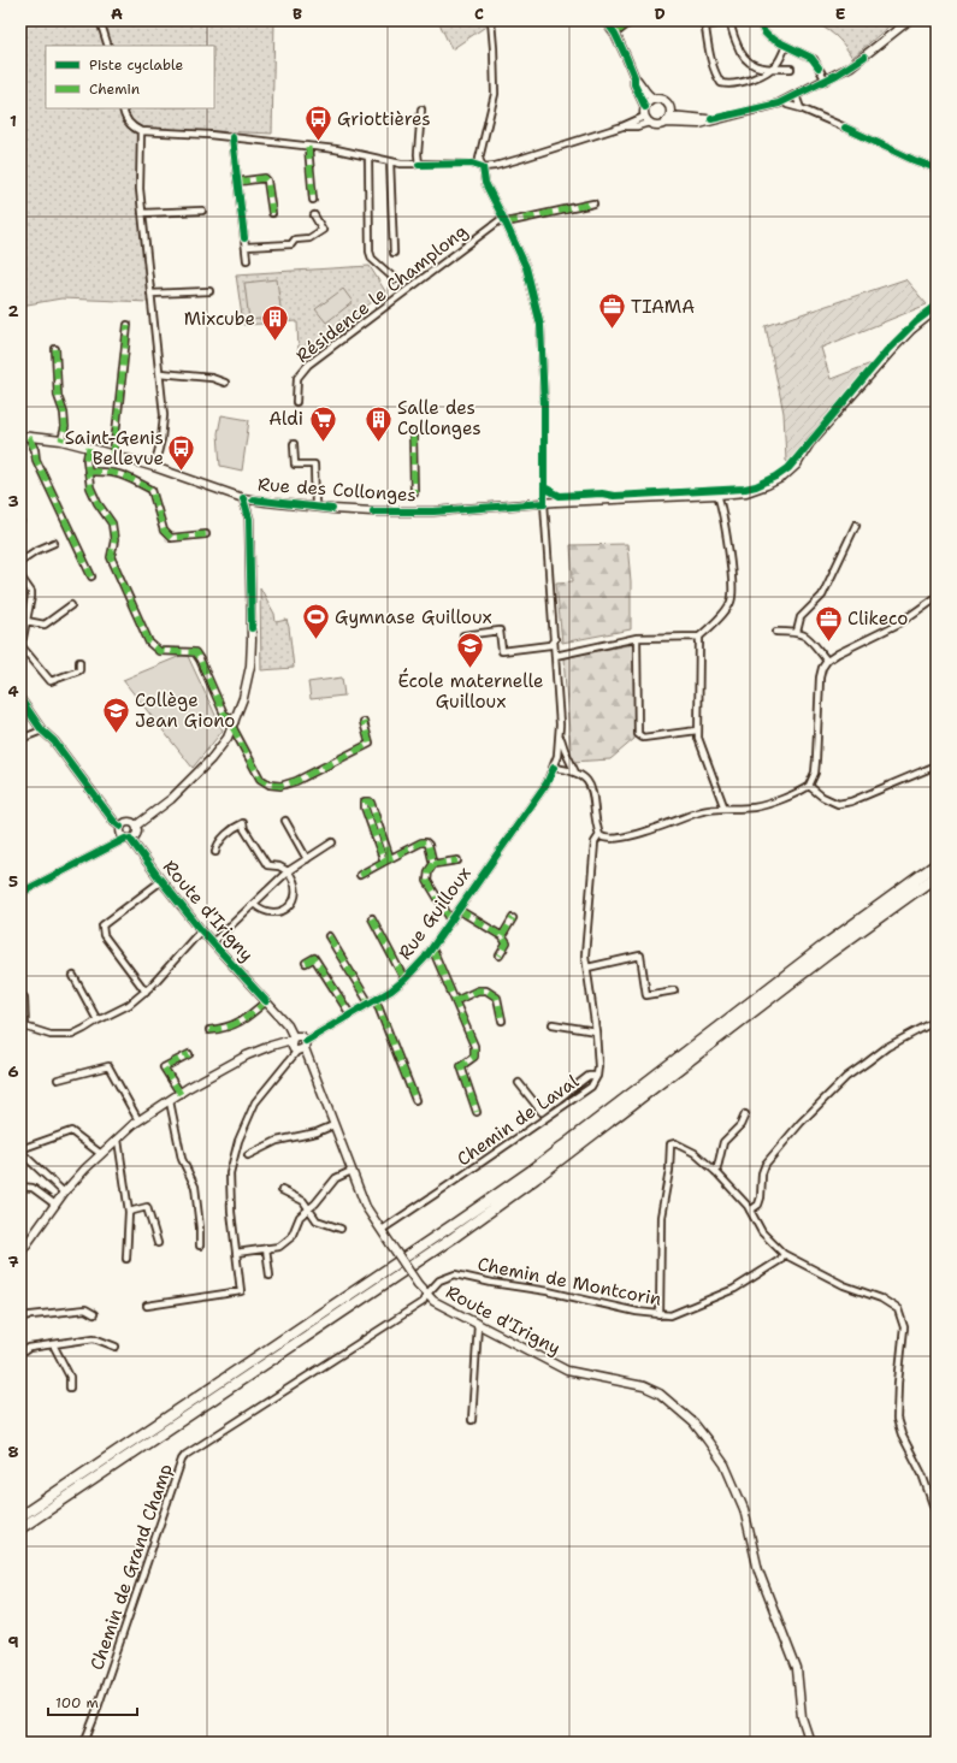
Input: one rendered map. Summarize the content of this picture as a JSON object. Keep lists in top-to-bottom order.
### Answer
{
  "streets": {
    "street": [
      "Résidence le Champlong",
      "Rue des Collonges",
      "Route d'Irigny",
      "Rue Guilloux",
      "Chemin de Laval",
      "Chemin de Montcorin",
      "Chemin de Grand Champ"
    ]
  },
  "crossings": [
    ["Résidence le Champlong", "Rue Guilloux"],
    ["Rue des Collonges", "Rue Guilloux"],
    ["Route d'Irigny", "Rue Guilloux"],
    ["Route d'Irigny", "Chemin de Laval"],
    ["Route d'Irigny", "Chemin de Montcorin"],
    ["Route d'Irigny", "Chemin de Grand Champ"],
    ["Rue Guilloux", "Chemin de Laval"],
    ["Chemin de Montcorin", "Chemin de Grand Champ"]
  ],
  "places": {
    "bus stop": ["Griottières", "Saint-Genis Bellevue"],
    "office": ["TIAMA", "Clikeco"],
    "building": ["Mixcube", "Salle des Collonges"],
    "supermarket": ["Aldi"],
    "sports": ["Gymnase Guilloux"],
    "school or university": ["École maternelle Guilloux", "Collège Jean Giono"]
  },
  "legend": ["Piste cyclable", "Chemin"],
  "scale_bar": "100 m",
  "grid": {
    "columns": [
      "A",
      "B",
      "C",
      "D",
      "E"
    ],
    "rows": [
      "1",
      "2",
      "3",
      "4",
      "5",
      "6",
      "7",
      "8",
      "9"
    ]
  }
}
